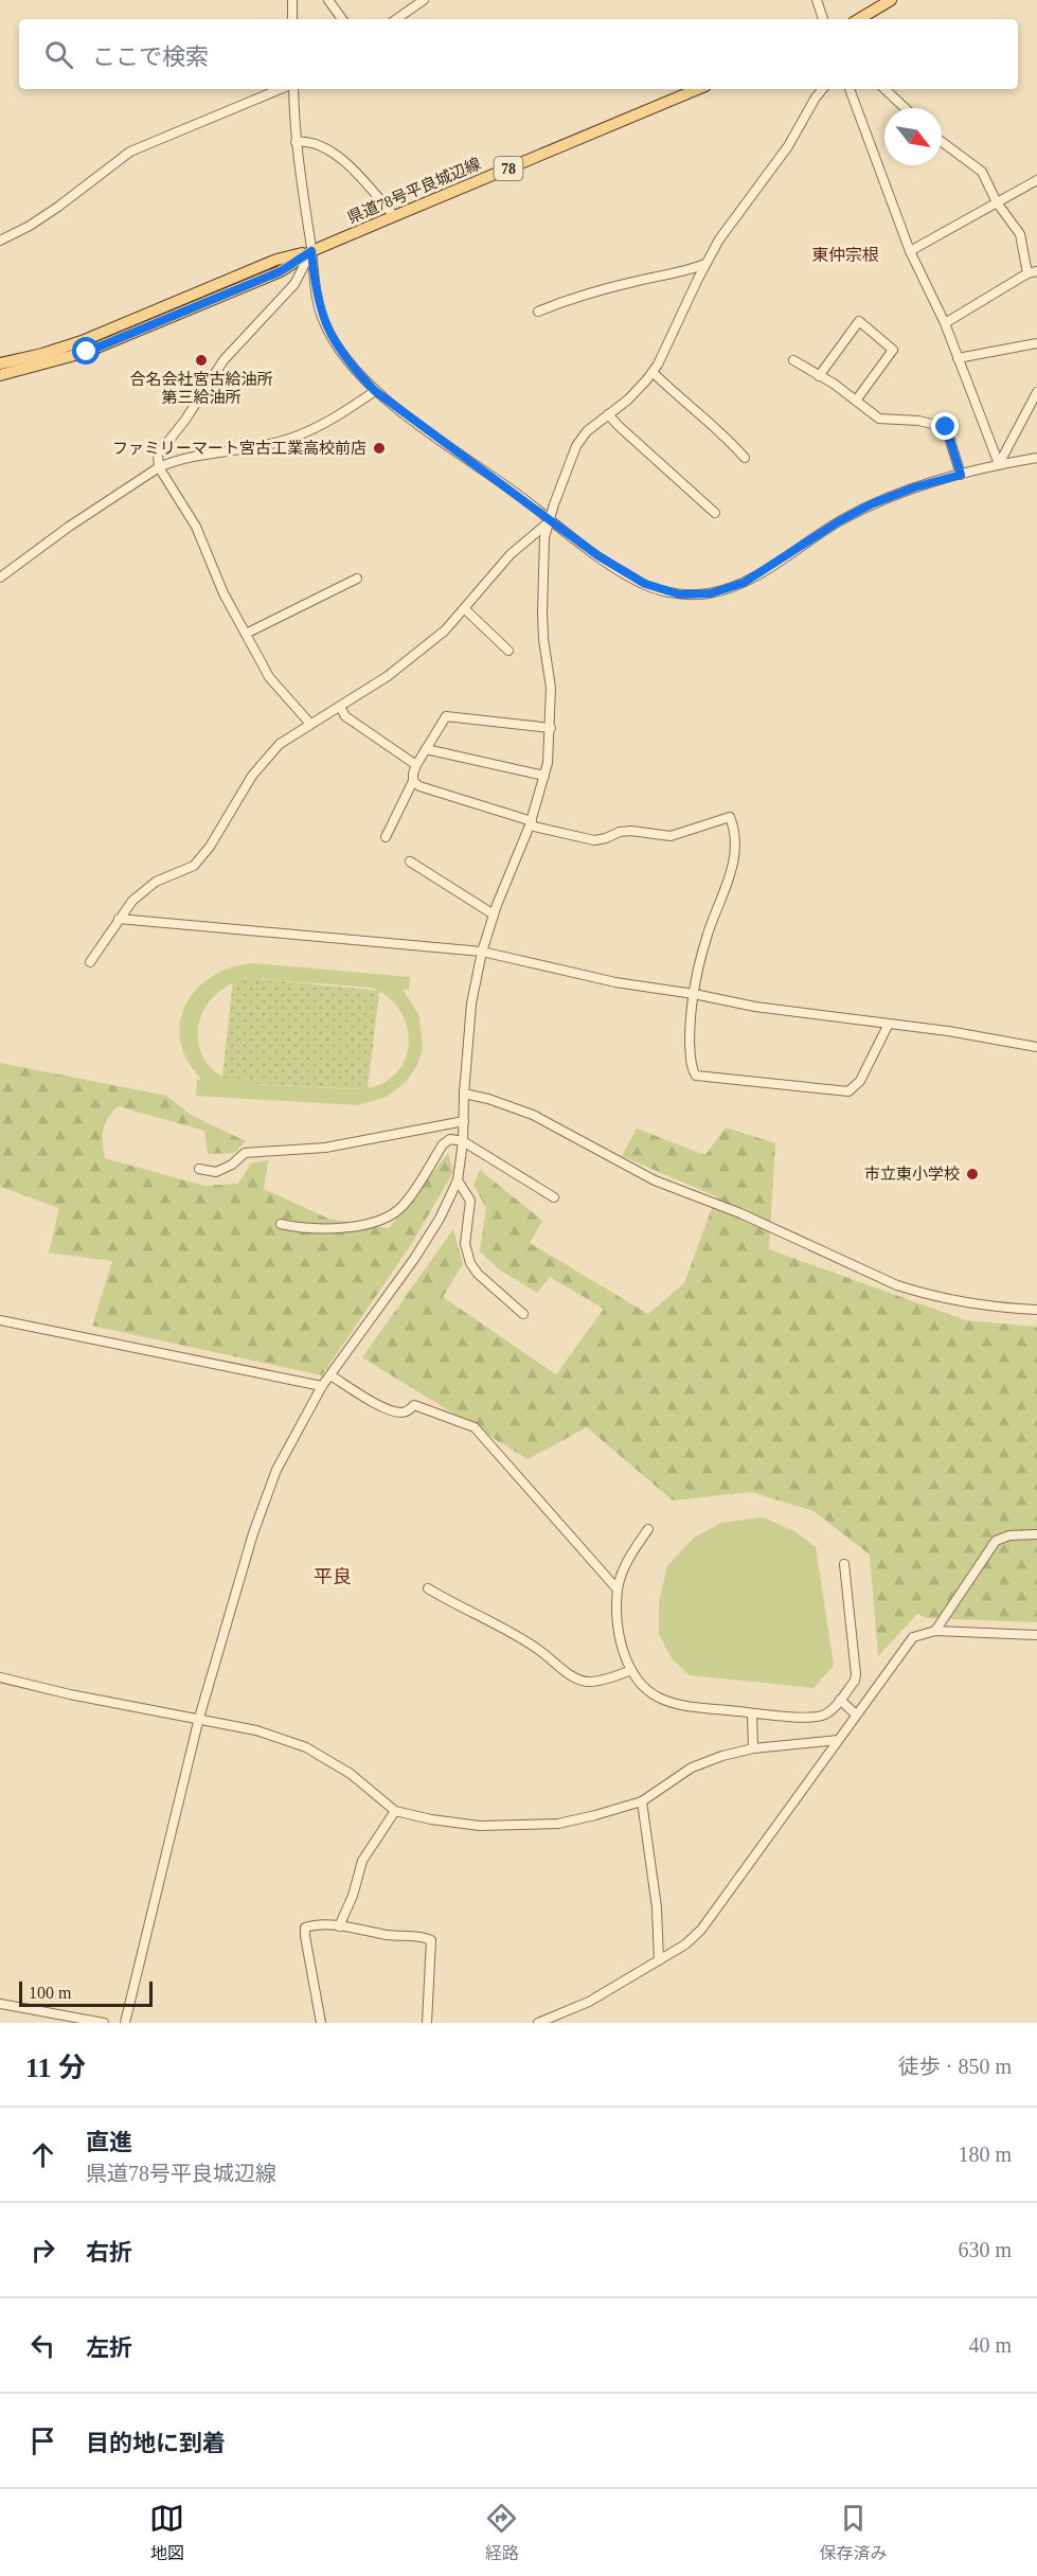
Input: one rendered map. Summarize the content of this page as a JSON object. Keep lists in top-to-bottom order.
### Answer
{
  "streets": {
    "main road": ["78", "県道78号平良城辺線"]
  },
  "districts": ["東仲宗根", "平良"],
  "places": ["合名会社宮古給油所 第三給油所", "ファミリーマート宮古工業高校前店", "市立東小学校"],
  "scale_bar": "100 m",
  "north": "bottom right",
  "page": {
    "search": "ここで検索",
    "scale": "100 m",
    "heading": ["11 分", "徒歩 · 850 m"],
    "list": [
      ["直進", "県道78号平良城辺線", "180 m"],
      ["右折", "630 m"],
      ["左折", "40 m"],
      "目的地に到着"
    ],
    "nav": ["地図", "経路", "保存済み"]
  }
}
